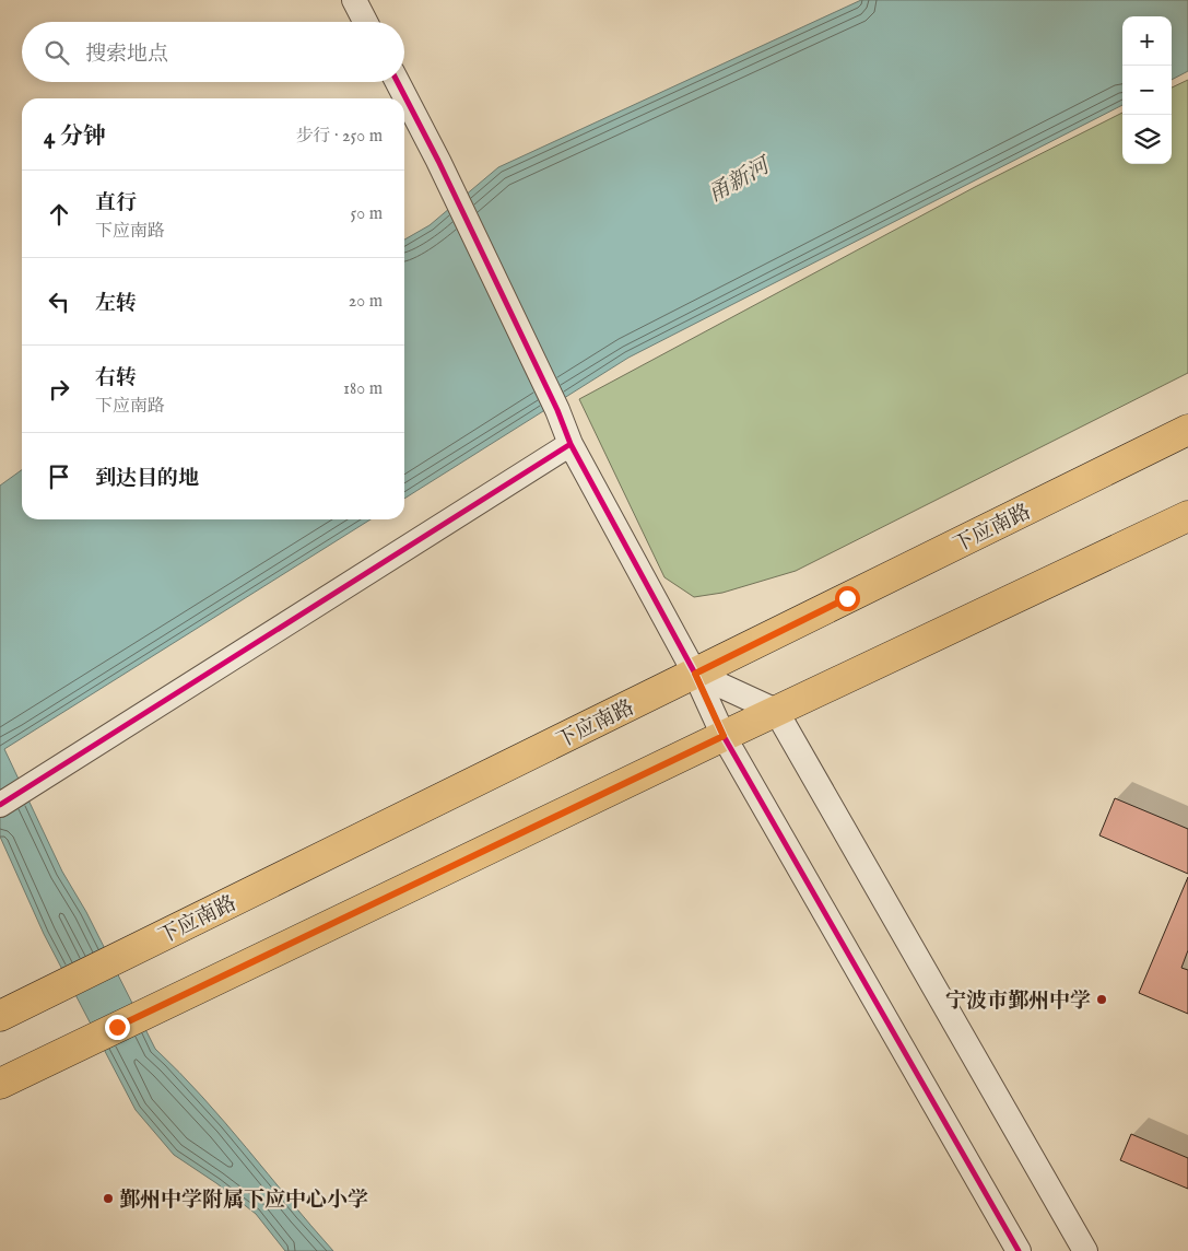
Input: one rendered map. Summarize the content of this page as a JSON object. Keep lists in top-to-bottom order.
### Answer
{
  "streets": {
    "main road": ["下应南路"]
  },
  "water": ["甬新河"],
  "places": ["宁波市鄞州中学", "鄞州中学附属下应中心小学"],
  "page": {
    "map_buttons": ["+", "−"],
    "search": "搜索地点",
    "heading": ["4 分钟", "步行 · 250 m"],
    "list": [
      ["直行", "下应南路", "50 m"],
      ["左转", "20 m"],
      ["右转", "下应南路", "180 m"],
      "到达目的地"
    ]
  }
}
